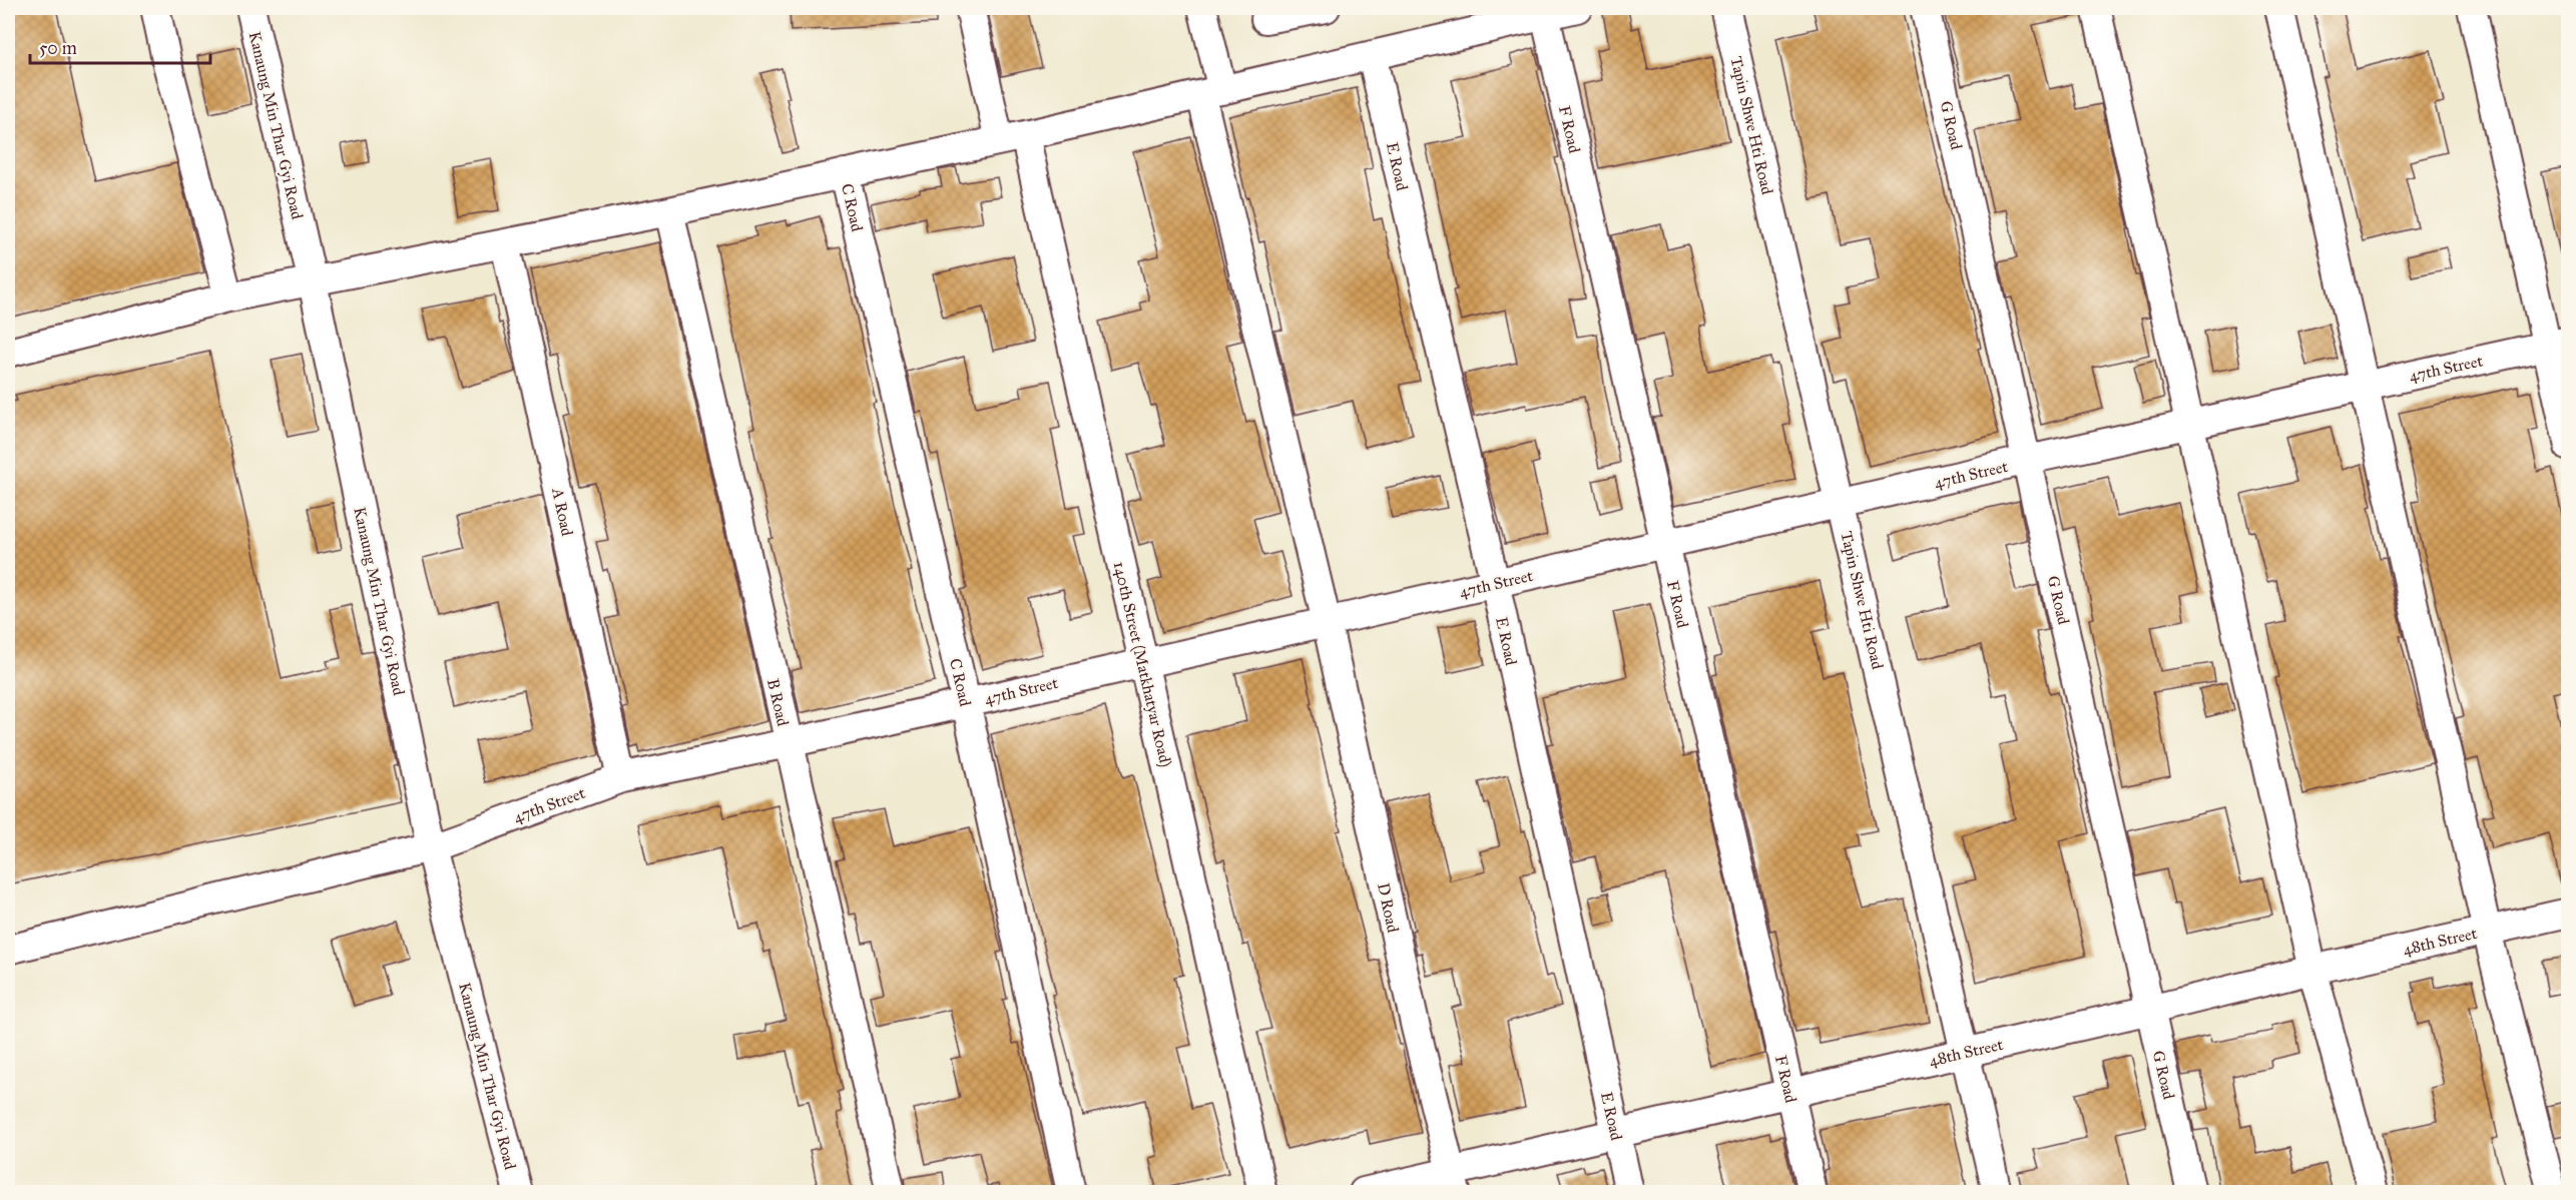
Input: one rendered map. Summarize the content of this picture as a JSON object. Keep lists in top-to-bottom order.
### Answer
{
  "streets": {
    "street": [
      "Kanaung Min Thar Gyi Road",
      "Tapin Shwe Hti Road",
      "G Road",
      "F Road",
      "E Road",
      "C Road",
      "47th Street",
      "A Road",
      "140th Street (Matkhatyar Road)",
      "B Road",
      "D Road",
      "48th Street"
    ]
  },
  "crossings": [
    ["Kanaung Min Thar Gyi Road", "47th Street"],
    ["Tapin Shwe Hti Road", "47th Street"],
    ["Tapin Shwe Hti Road", "48th Street"],
    ["G Road", "47th Street"],
    ["G Road", "48th Street"],
    ["F Road", "47th Street"],
    ["F Road", "48th Street"],
    ["E Road", "47th Street"],
    ["E Road", "48th Street"],
    ["C Road", "47th Street"],
    ["47th Street", "A Road"],
    ["47th Street", "140th Street (Matkhatyar Road)"],
    ["47th Street", "B Road"],
    ["47th Street", "D Road"],
    ["D Road", "48th Street"]
  ],
  "scale_bar": "50 m"
}
